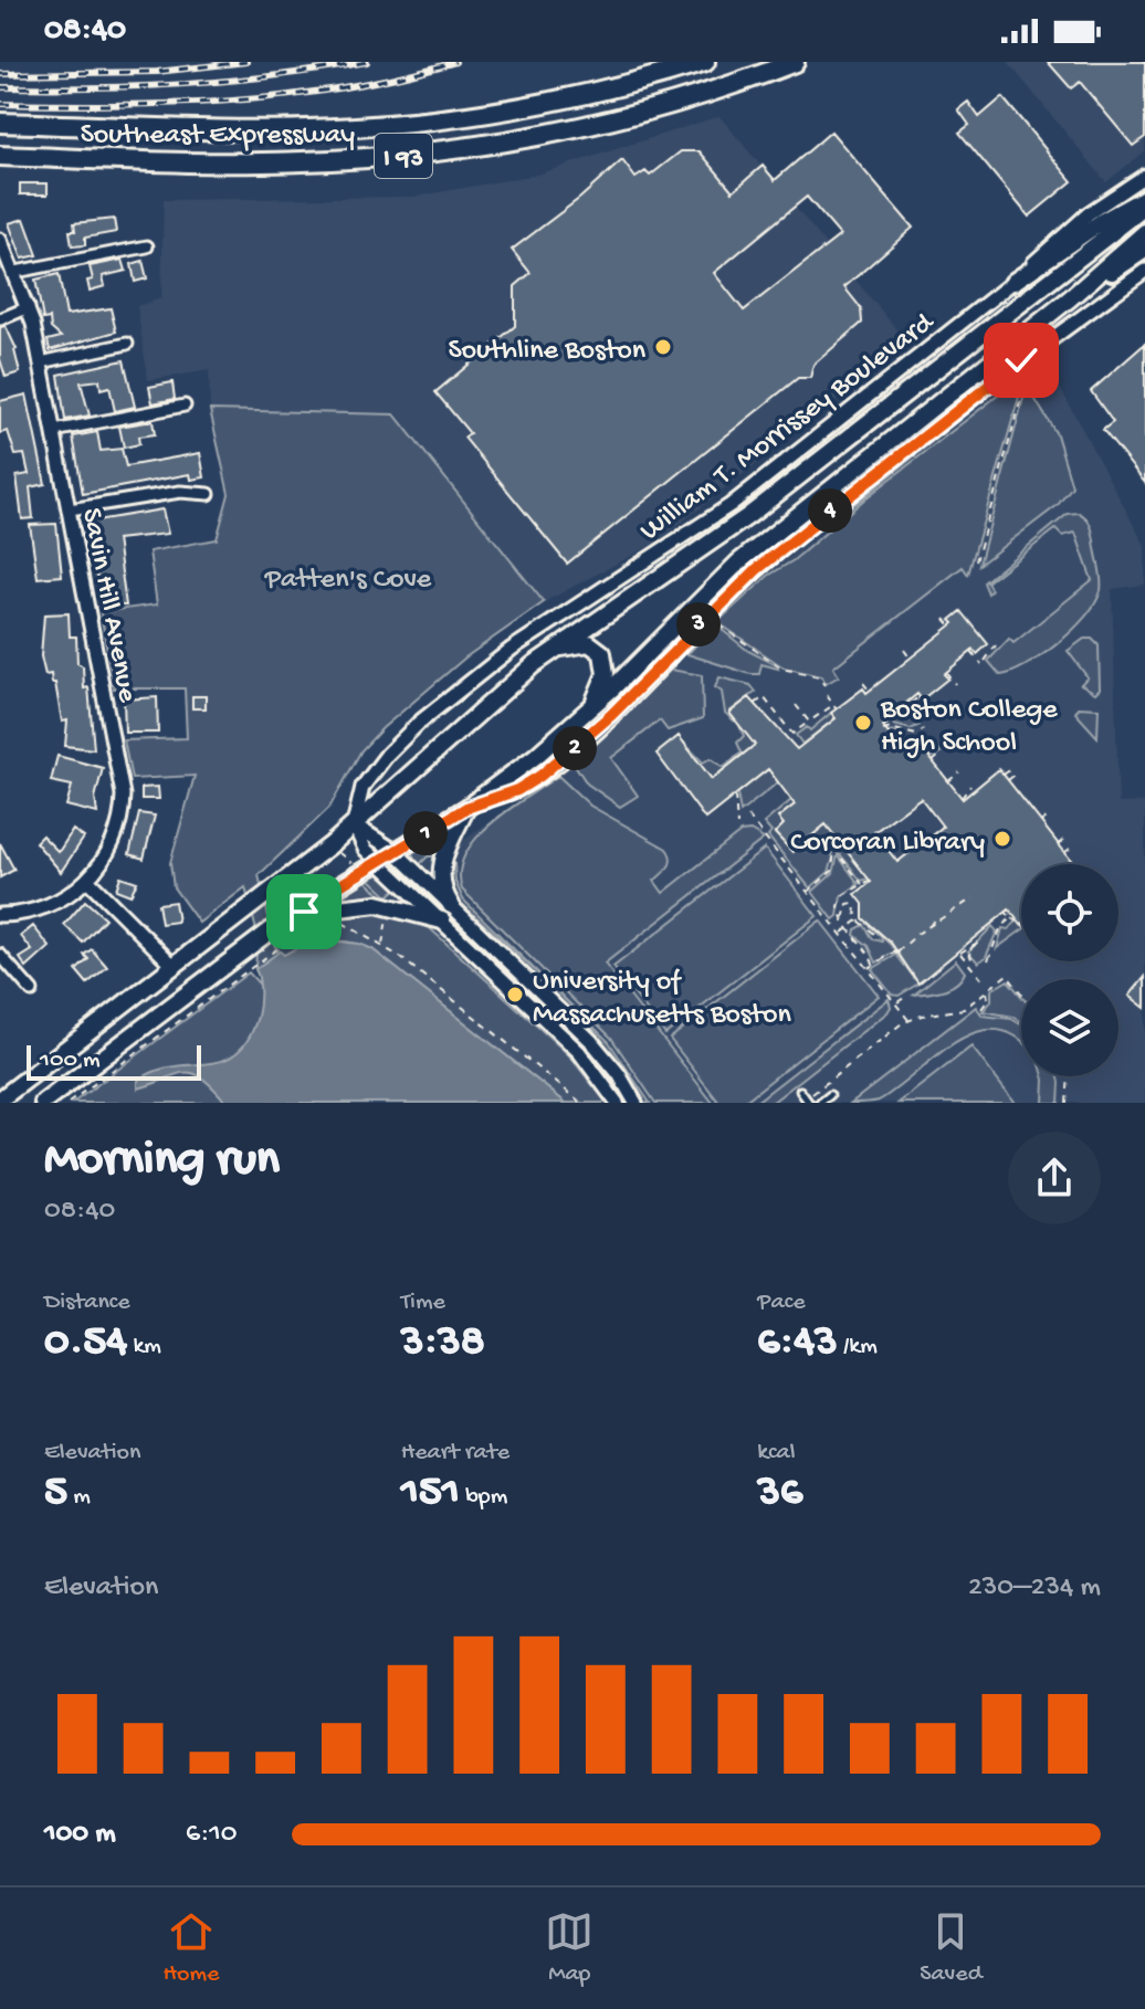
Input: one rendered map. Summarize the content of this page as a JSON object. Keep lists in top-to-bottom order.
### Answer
{
  "streets": {
    "highway": ["Southeast Expressway", "I 93"],
    "main road": ["William T. Morrissey Boulevard"],
    "street": ["Savin Hill Avenue"]
  },
  "parks": ["Patten's Cove"],
  "places": [
    "Southline Boston",
    "Boston College High School",
    "Corcoran Library",
    "University of Massachusetts Boston"
  ],
  "scale_bar": "100 m",
  "page": {
    "status": "08:40",
    "pins": [
      "4",
      "3",
      "2",
      "1"
    ],
    "scale": "100 m",
    "heading": ["Morning run", "08:40"],
    "stats": [
      ["Distance", "0.54 km"],
      ["Time", "3:38"],
      ["Pace", "6:43 /km"],
      ["Elevation", "5 m"],
      ["Heart rate", "151 bpm"],
      ["kcal", "36"]
    ],
    "chart": ["Elevation", "230–234 m"],
    "list": [
      {
        "name": "100 m",
        "note": "6:10"
      }
    ],
    "tabs": ["Home", "Map", "Saved"]
  }
}
